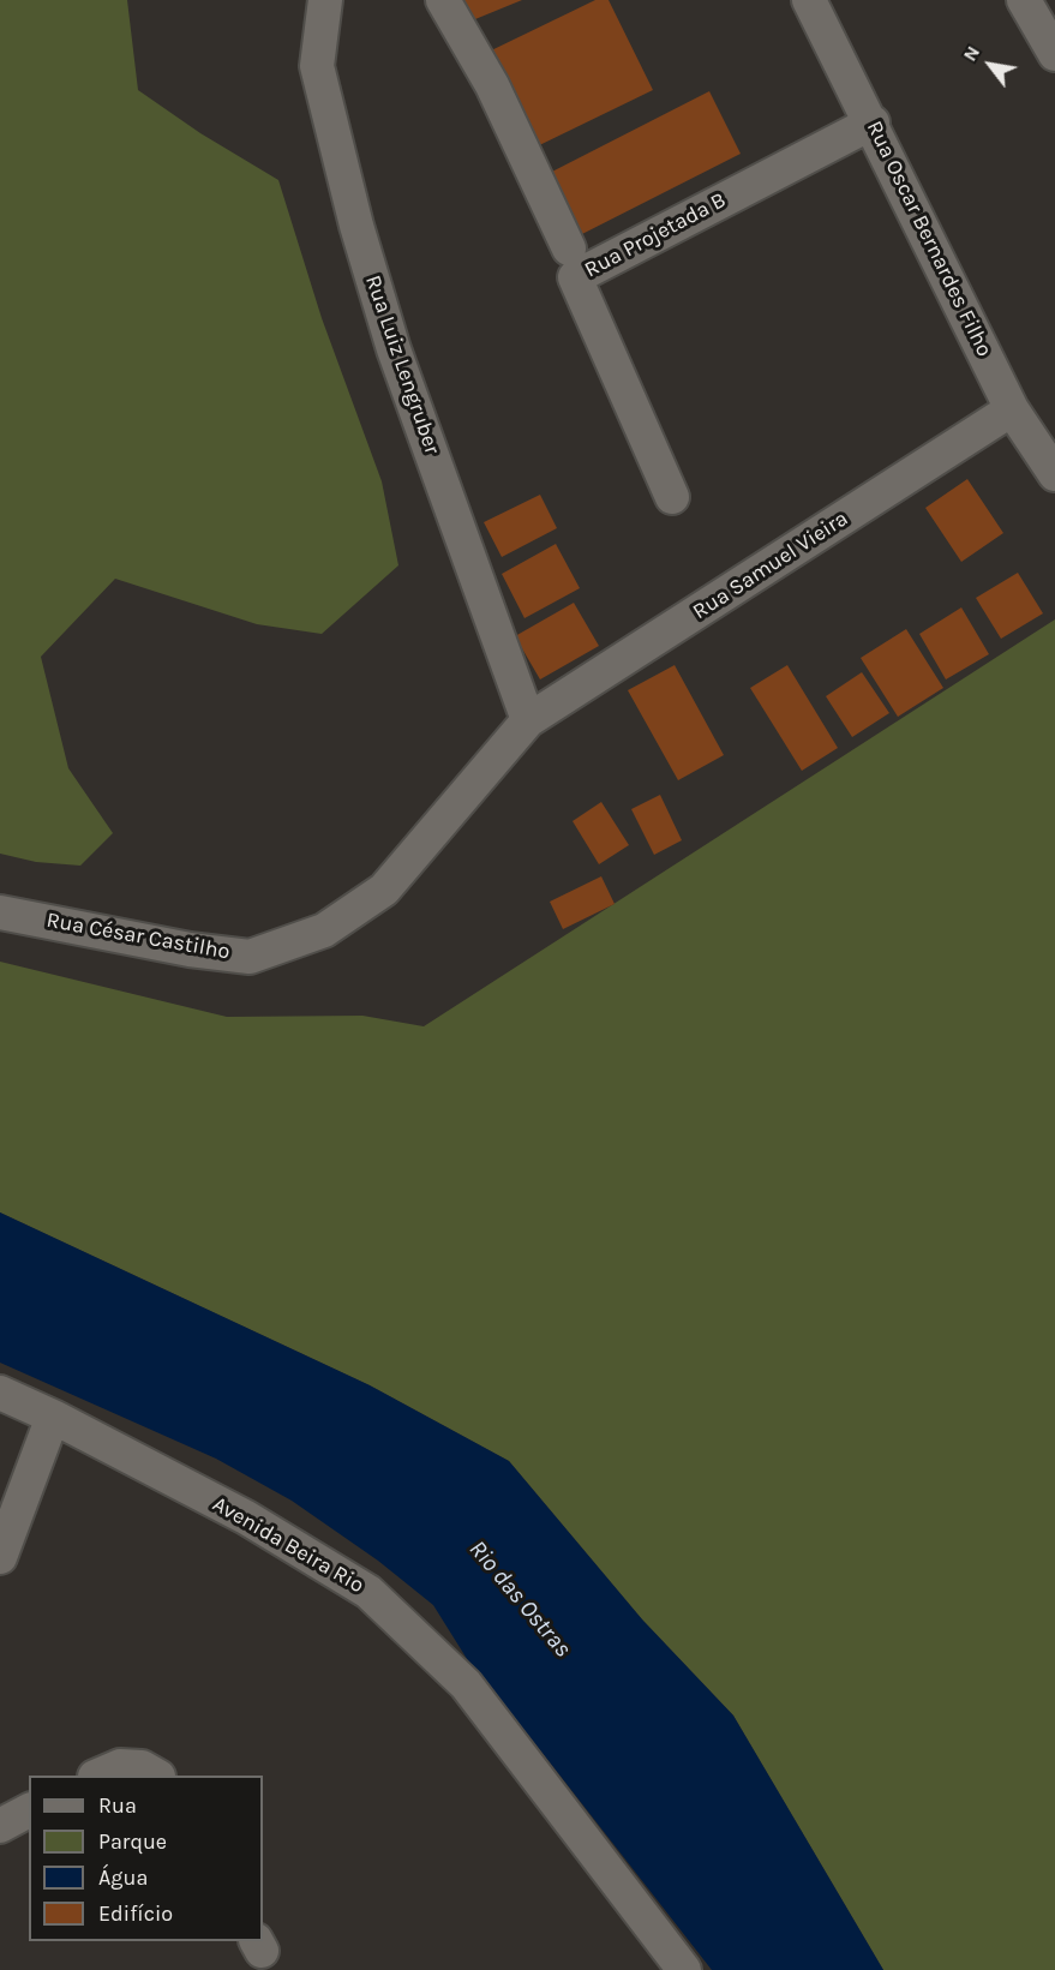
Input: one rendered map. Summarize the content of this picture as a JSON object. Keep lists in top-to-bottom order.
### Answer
{
  "streets": {
    "street": [
      "Rua Projetada B",
      "Rua Oscar Bernardes Filho",
      "Rua Luiz Lengruber",
      "Rua Samuel Vieira",
      "Rua César Castilho",
      "Avenida Beira Rio"
    ]
  },
  "crossings": [
    ["Rua Projetada B", "Rua Oscar Bernardes Filho"],
    ["Rua Oscar Bernardes Filho", "Rua Samuel Vieira"],
    ["Rua Luiz Lengruber", "Rua Samuel Vieira"],
    ["Rua Luiz Lengruber", "Rua César Castilho"],
    ["Rua Samuel Vieira", "Rua César Castilho"]
  ],
  "water": ["Rio das Ostras"],
  "legend": [
    "Rua",
    "Parque",
    "Água",
    "Edifício"
  ],
  "north": "top left"
}
